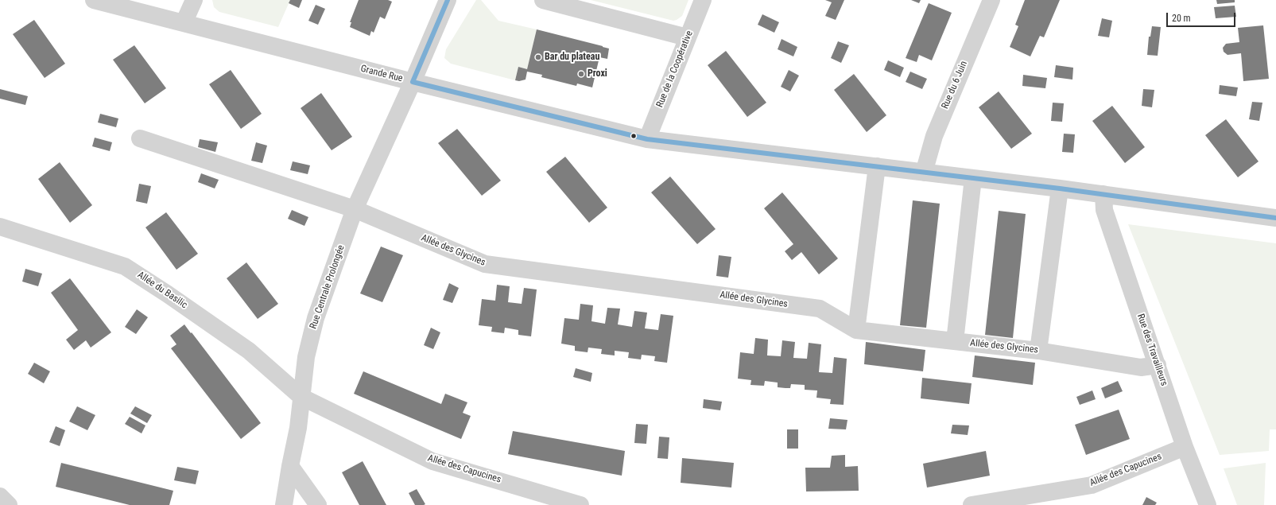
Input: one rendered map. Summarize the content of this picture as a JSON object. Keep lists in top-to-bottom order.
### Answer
{
  "streets": {
    "street": [
      "Rue de la Coopérative",
      "Grande Rue",
      "Rue du 6 Juin",
      "Allée des Glycines",
      "Rue Centrale Prolongée",
      "Allée du Basilic",
      "Rue des Travailleurs",
      "Allée des Capucines"
    ]
  },
  "crossings": [
    ["Rue de la Coopérative", "Grande Rue"],
    ["Grande Rue", "Rue du 6 Juin"],
    ["Grande Rue", "Rue Centrale Prolongée"],
    ["Grande Rue", "Rue des Travailleurs"],
    ["Allée des Glycines", "Rue Centrale Prolongée"],
    ["Allée des Glycines", "Rue des Travailleurs"],
    ["Rue Centrale Prolongée", "Allée du Basilic"],
    ["Rue Centrale Prolongée", "Allée des Capucines"],
    ["Allée du Basilic", "Allée des Capucines"],
    ["Rue des Travailleurs", "Allée des Capucines"]
  ],
  "places": ["Bar du plateau", "Proxi"],
  "scale_bar": "20 m"
}
